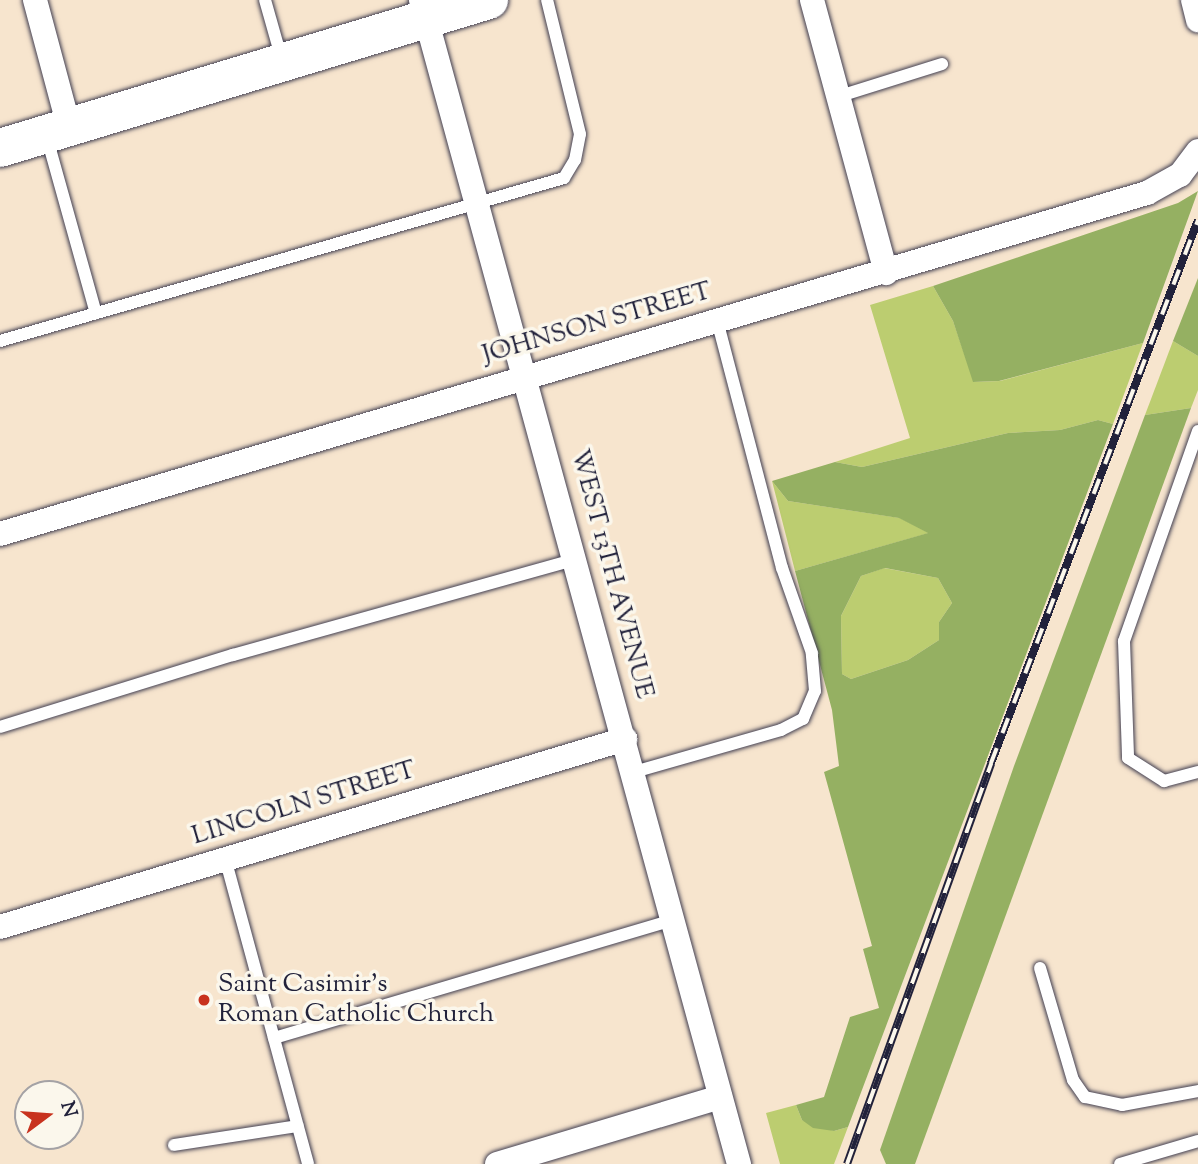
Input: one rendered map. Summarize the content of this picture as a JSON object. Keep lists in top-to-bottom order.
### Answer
{
  "streets": {
    "street": ["JOHNSON STREET", "WEST 13TH AVENUE", "LINCOLN STREET"]
  },
  "crossings": [
    ["JOHNSON STREET", "WEST 13TH AVENUE"],
    ["WEST 13TH AVENUE", "LINCOLN STREET"]
  ],
  "places": ["Saint Casimir's Roman Catholic Church"],
  "north": "right"
}
